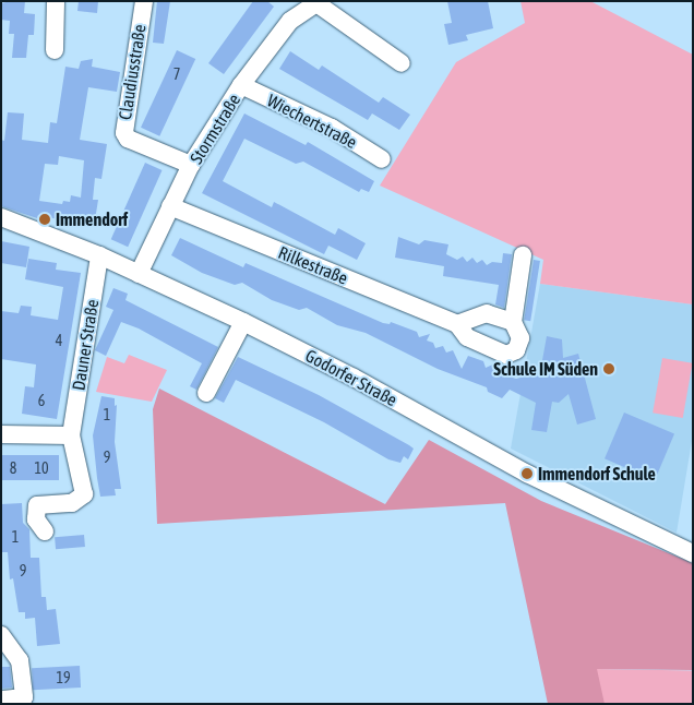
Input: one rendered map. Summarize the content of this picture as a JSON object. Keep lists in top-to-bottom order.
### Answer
{
  "streets": {
    "street": [
      "Claudiusstraße",
      "Wiechertstraße",
      "Stormstraße",
      "Rilkestraße",
      "Dauner Straße",
      "Godorfer Straße"
    ]
  },
  "crossings": [
    ["Claudiusstraße", "Stormstraße"],
    ["Wiechertstraße", "Stormstraße"],
    ["Stormstraße", "Rilkestraße"],
    ["Stormstraße", "Godorfer Straße"],
    ["Dauner Straße", "Godorfer Straße"]
  ],
  "places": ["Immendorf", "Schule IM Süden", "Immendorf Schule"],
  "house_numbers": [
    "7",
    "4",
    "6",
    "1",
    "9",
    "8",
    "10",
    "1",
    "9",
    "19"
  ]
}
